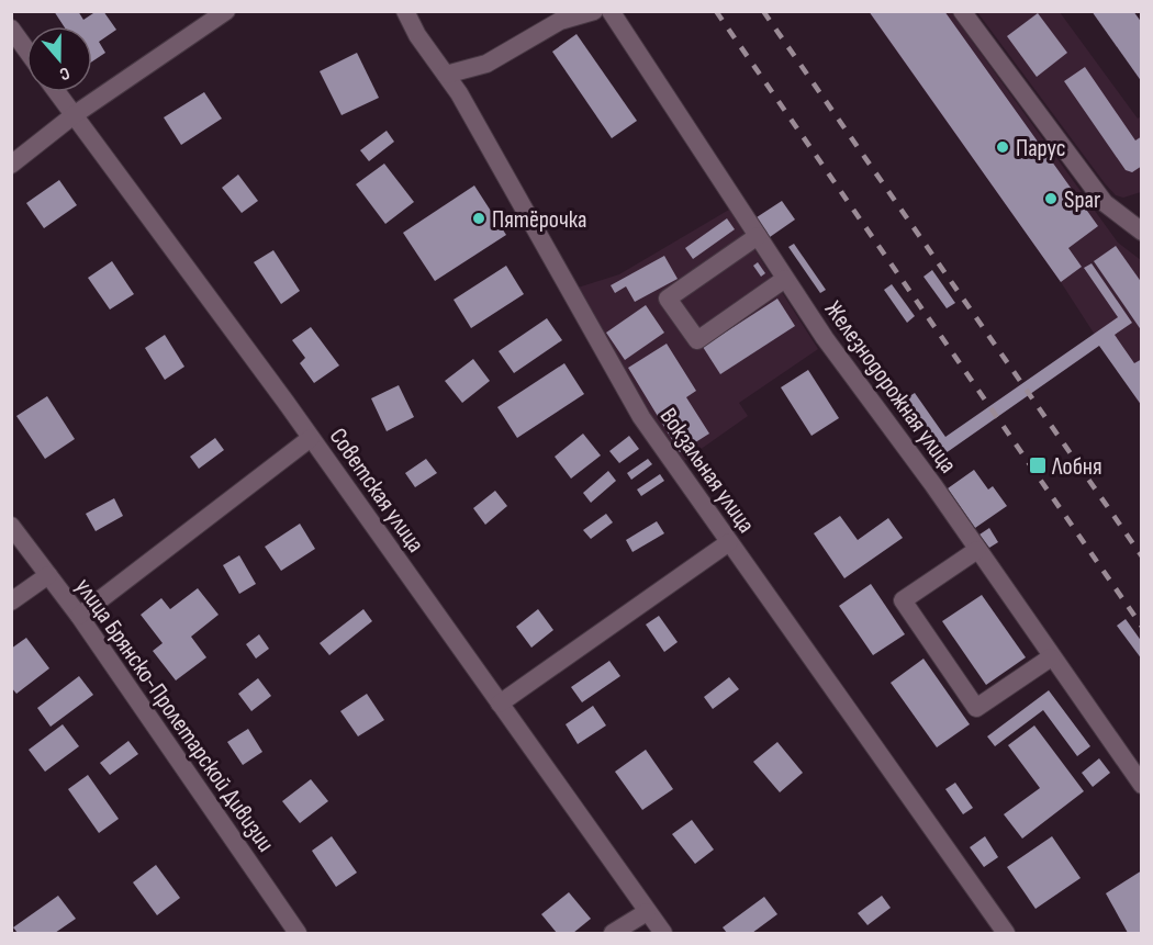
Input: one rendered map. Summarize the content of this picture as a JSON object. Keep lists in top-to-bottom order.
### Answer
{
  "streets": {
    "street": [
      "Железнодорожная улица",
      "Вокзальная улица",
      "Советская улица",
      "улица Брянско-Пролетарской Дивизии"
    ]
  },
  "places": {
    "other": ["Парус", "Spar", "Пятёрочка"],
    "transit": ["Лобня"]
  },
  "north": "bottom"
}
